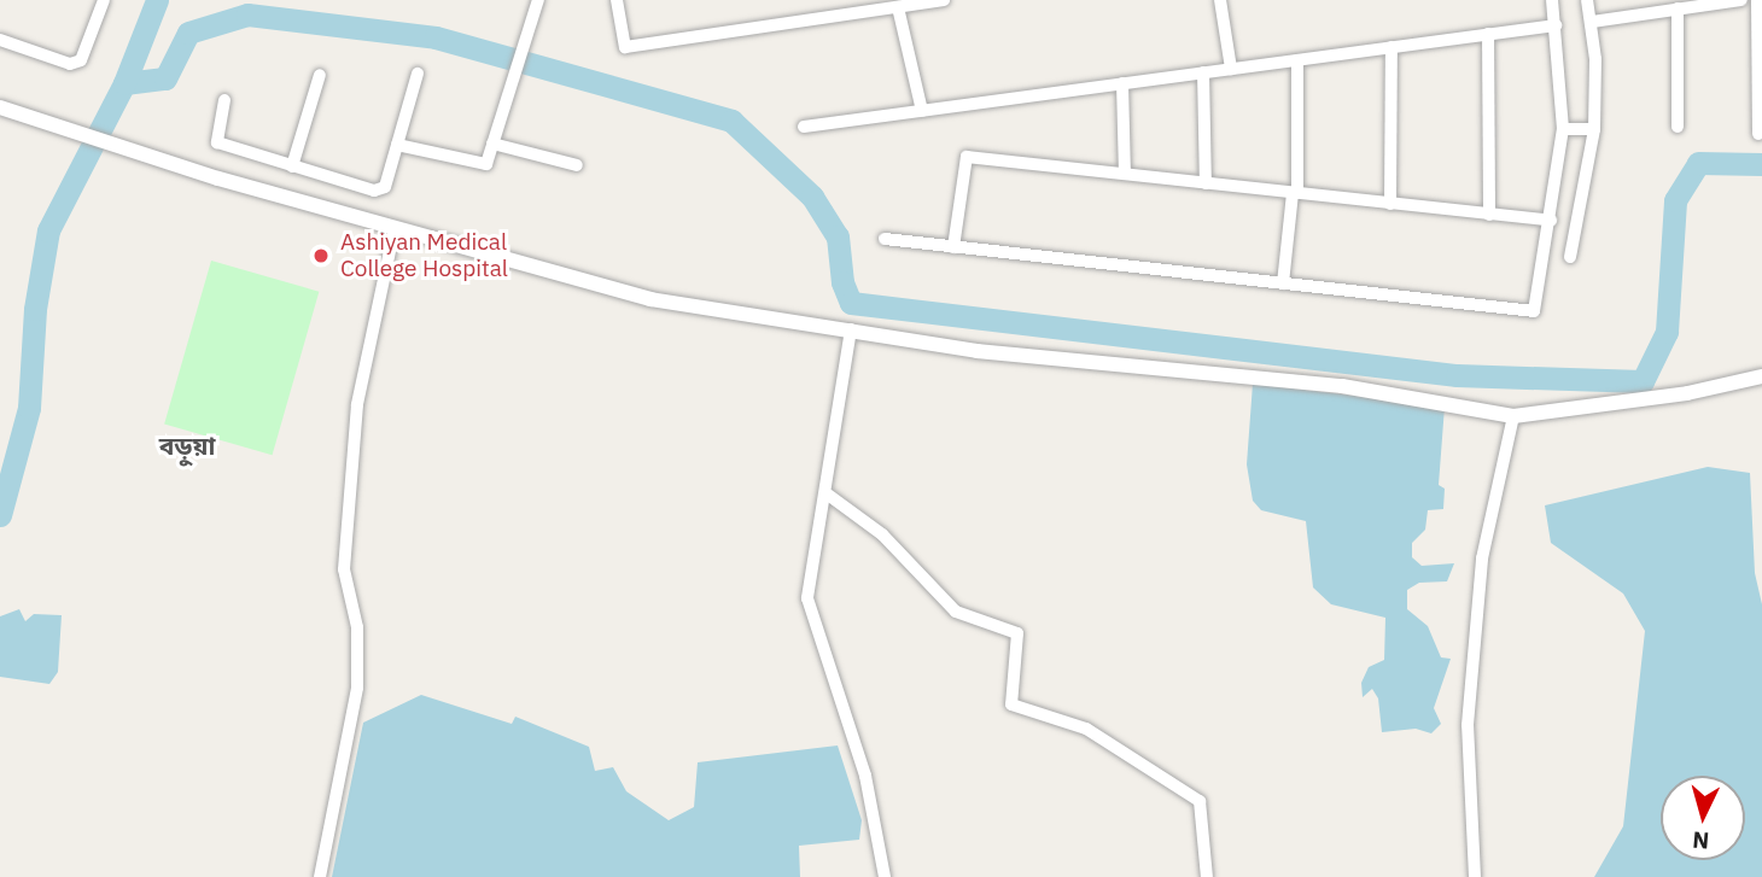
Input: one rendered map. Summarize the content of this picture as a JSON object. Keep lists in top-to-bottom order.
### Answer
{
  "districts": ["বড়ুয়া"],
  "places": ["Ashiyan Medical College Hospital"],
  "north": "bottom"
}
